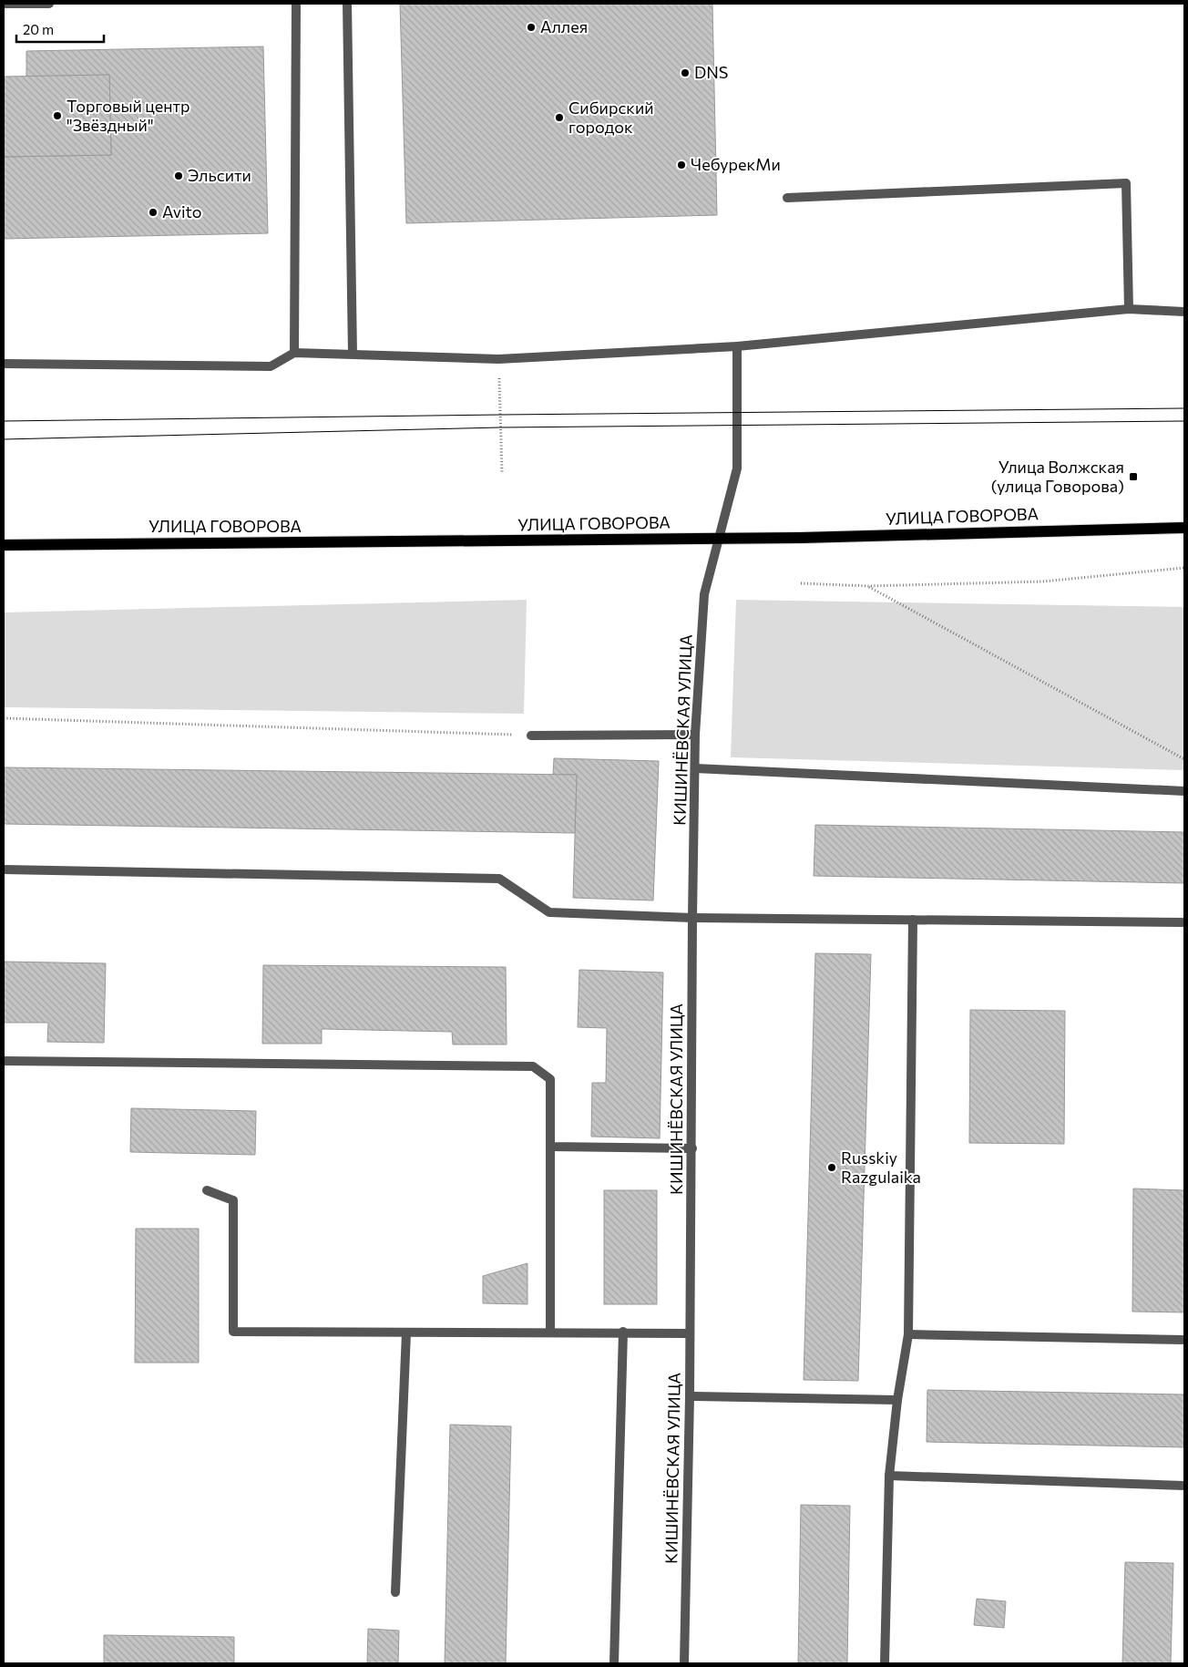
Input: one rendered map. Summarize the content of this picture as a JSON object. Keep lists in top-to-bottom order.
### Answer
{
  "streets": {
    "main road": ["УЛИЦА ГОВОРОВА"],
    "street": ["КИШИНЁВСКАЯ УЛИЦА"]
  },
  "crossings": [
    ["УЛИЦА ГОВОРОВА", "КИШИНЁВСКАЯ УЛИЦА"]
  ],
  "places": {
    "other": [
      "Аллея",
      "DNS",
      "Торговый центр \"Звёздный\"",
      "Сибирский городок",
      "ЧебурекМи",
      "Эльсити",
      "Avito",
      "Russkiy Razgulaika"
    ],
    "transit": ["Улица Волжская (улица Говорова)"]
  },
  "scale_bar": "20 m"
}
